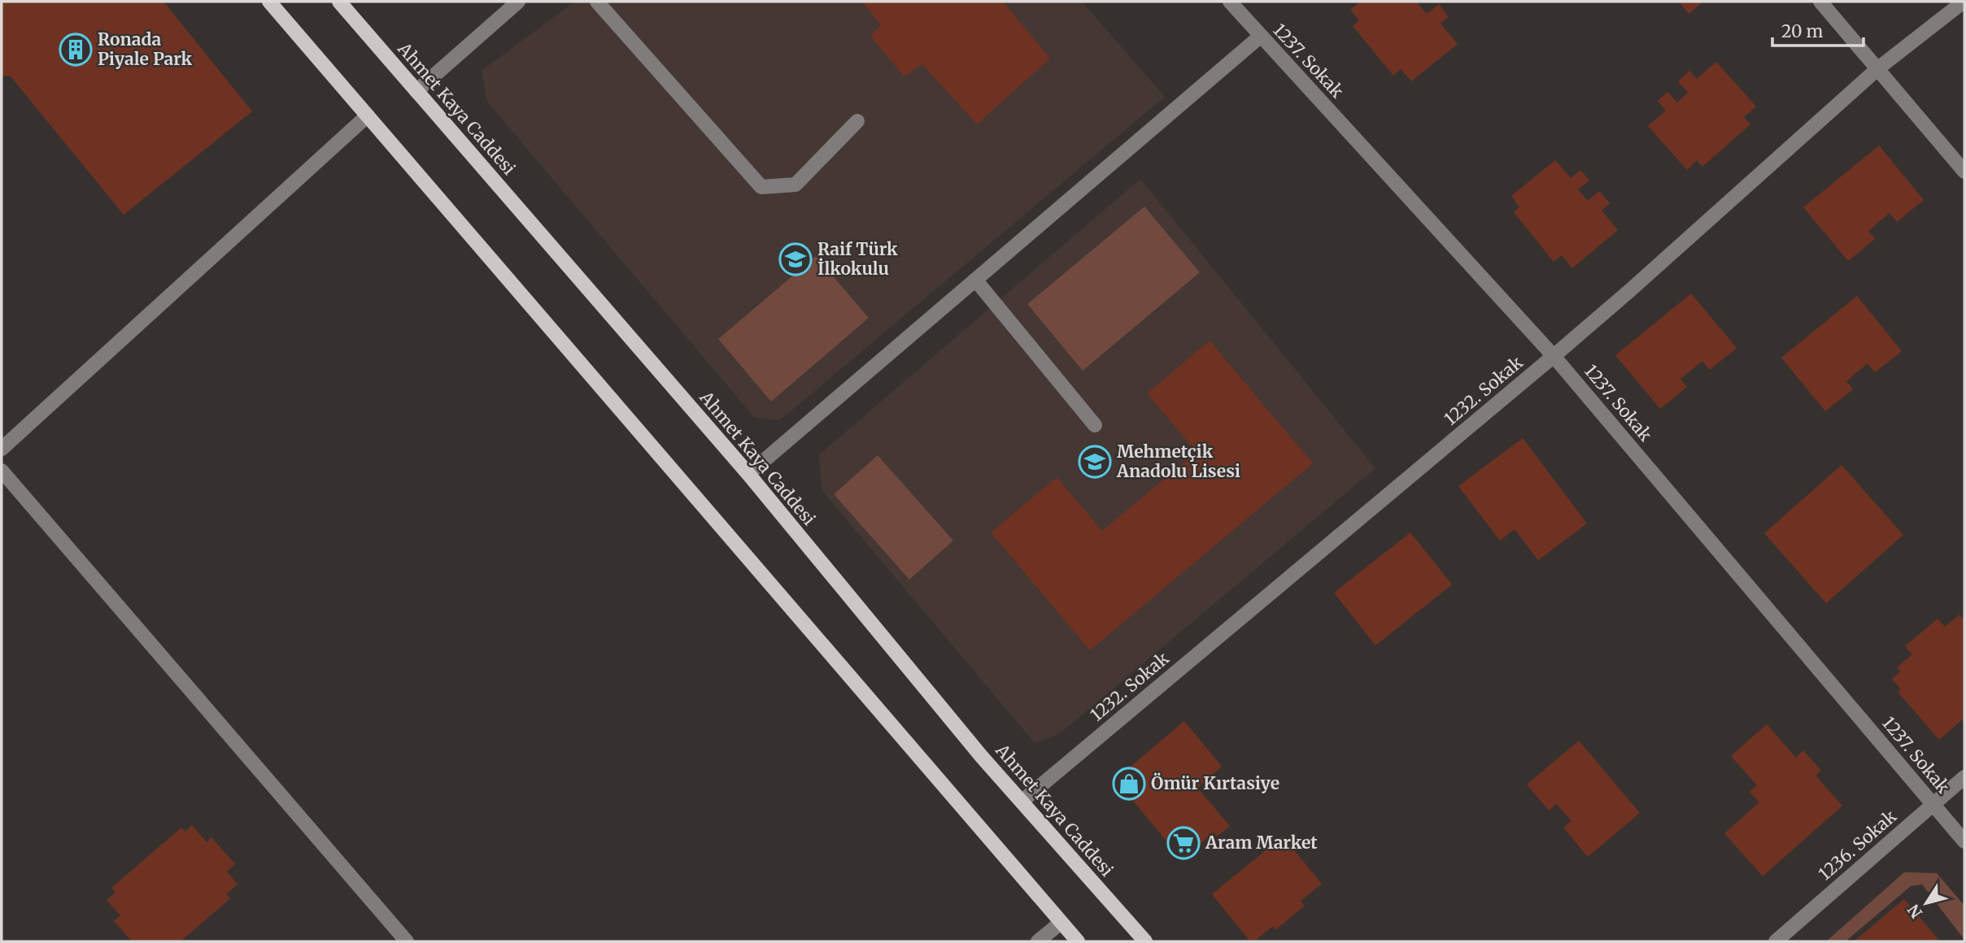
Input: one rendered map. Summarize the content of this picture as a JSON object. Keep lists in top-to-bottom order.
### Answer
{
  "streets": {
    "main road": ["Ahmet Kaya Caddesi"],
    "street": ["1237. Sokak", "1232. Sokak", "1236. Sokak"]
  },
  "crossings": [
    ["1237. Sokak", "1232. Sokak"],
    ["1237. Sokak", "1236. Sokak"],
    ["Ahmet Kaya Caddesi", "1232. Sokak"]
  ],
  "places": {
    "building": ["Ronada Piyale Park"],
    "school or university": ["Raif Türk İlkokulu", "Mehmetçik Anadolu Lisesi"],
    "shop": ["Ömür Kırtasiye"],
    "supermarket": ["Aram Market"]
  },
  "scale_bar": "20 m",
  "north": "bottom left"
}
